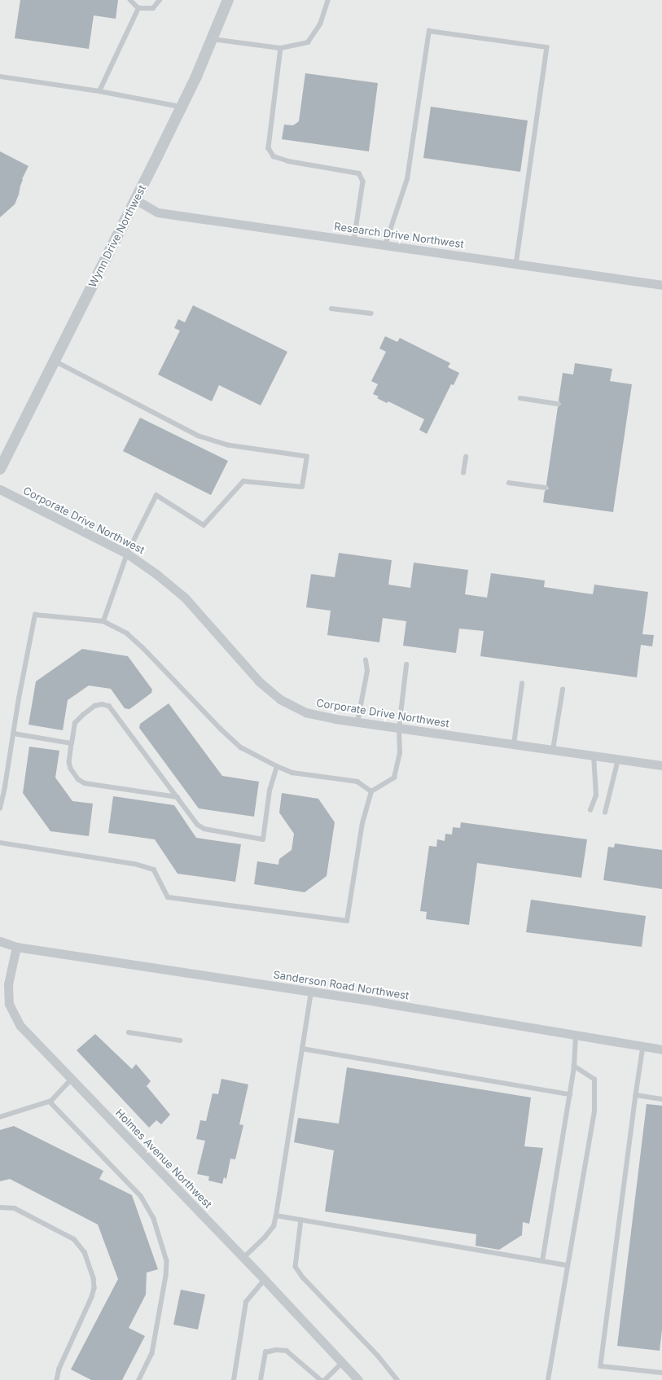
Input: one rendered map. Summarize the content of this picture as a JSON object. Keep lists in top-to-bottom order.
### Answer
{
  "streets": {
    "street": [
      "Research Drive Northwest",
      "Wynn Drive Northwest",
      "Corporate Drive Northwest",
      "Sanderson Road Northwest",
      "Holmes Avenue Northwest"
    ]
  },
  "crossings": [
    ["Research Drive Northwest", "Wynn Drive Northwest"],
    ["Sanderson Road Northwest", "Holmes Avenue Northwest"]
  ]
}
